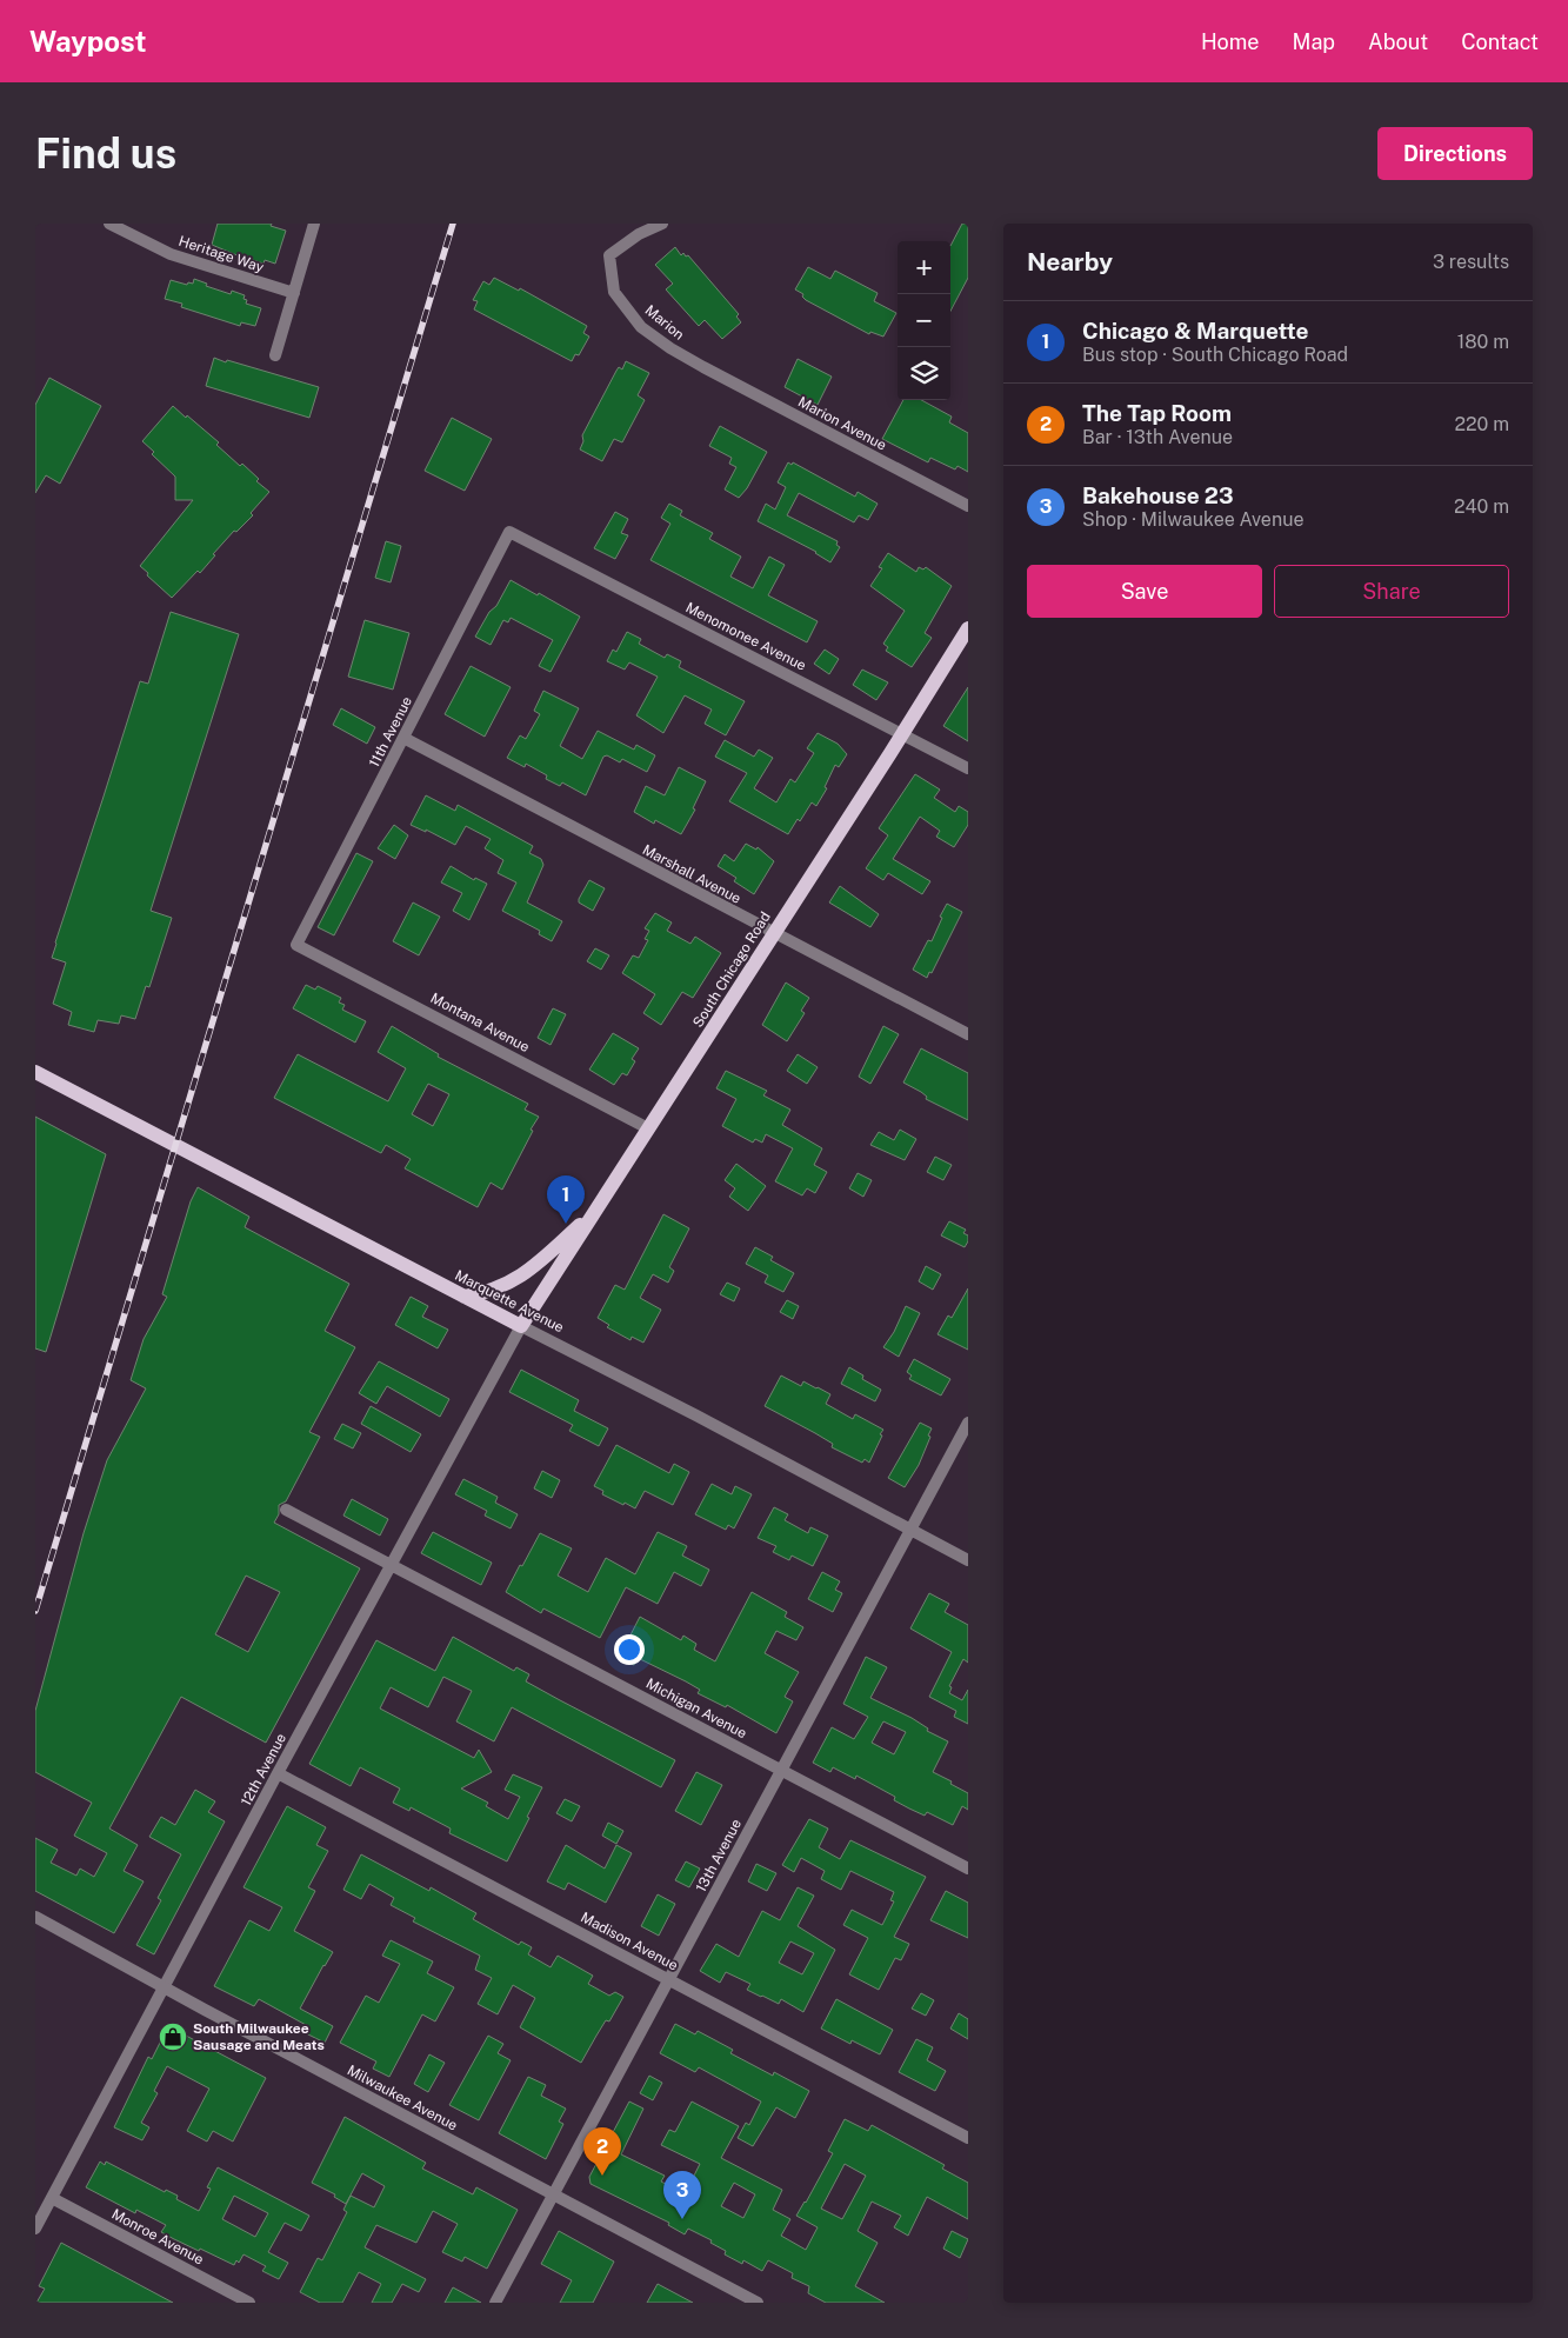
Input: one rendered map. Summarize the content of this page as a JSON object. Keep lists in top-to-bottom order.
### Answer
{
  "streets": {
    "main road": ["South Chicago Road", "Marquette Avenue"],
    "street": [
      "Heritage Way",
      "Marion",
      "Marion Avenue",
      "Menomonee Avenue",
      "11th Avenue",
      "Marshall Avenue",
      "Montana Avenue",
      "Michigan Avenue",
      "12th Avenue",
      "13th Avenue",
      "Madison Avenue",
      "Milwaukee Avenue",
      "Monroe Avenue"
    ]
  },
  "crossings": [
    ["Marion", "Marion Avenue"],
    ["Menomonee Avenue", "11th Avenue"],
    ["Menomonee Avenue", "South Chicago Road"],
    ["11th Avenue", "Marshall Avenue"],
    ["11th Avenue", "Montana Avenue"],
    ["Marshall Avenue", "South Chicago Road"],
    ["South Chicago Road", "Montana Avenue"],
    ["South Chicago Road", "Marquette Avenue"],
    ["South Chicago Road", "12th Avenue"],
    ["Marquette Avenue", "12th Avenue"],
    ["Marquette Avenue", "13th Avenue"],
    ["Michigan Avenue", "12th Avenue"],
    ["Michigan Avenue", "13th Avenue"],
    ["12th Avenue", "Madison Avenue"],
    ["12th Avenue", "Milwaukee Avenue"],
    ["12th Avenue", "Monroe Avenue"],
    ["13th Avenue", "Madison Avenue"],
    ["13th Avenue", "Milwaukee Avenue"]
  ],
  "places": {
    "shop": ["South Milwaukee Sausage and Meats"]
  },
  "page": {
    "header": "Waypost",
    "nav": [
      "Home",
      "Map",
      "About",
      "Contact"
    ],
    "buttons": [
      "Directions",
      ["Save", "Share"]
    ],
    "title": "Find us",
    "heading": ["Nearby", "3 results"],
    "map_buttons": ["+", "−"],
    "list": [
      {
        "mark": "1",
        "name": "Chicago & Marquette",
        "note": "Bus stop · South Chicago Road",
        "value": "180 m"
      },
      {
        "mark": "2",
        "name": "The Tap Room",
        "note": "Bar · 13th Avenue",
        "value": "220 m"
      },
      {
        "mark": "3",
        "name": "Bakehouse 23",
        "note": "Shop · Milwaukee Avenue",
        "value": "240 m"
      }
    ],
    "pins": ["1", "2", "3"]
  }
}
